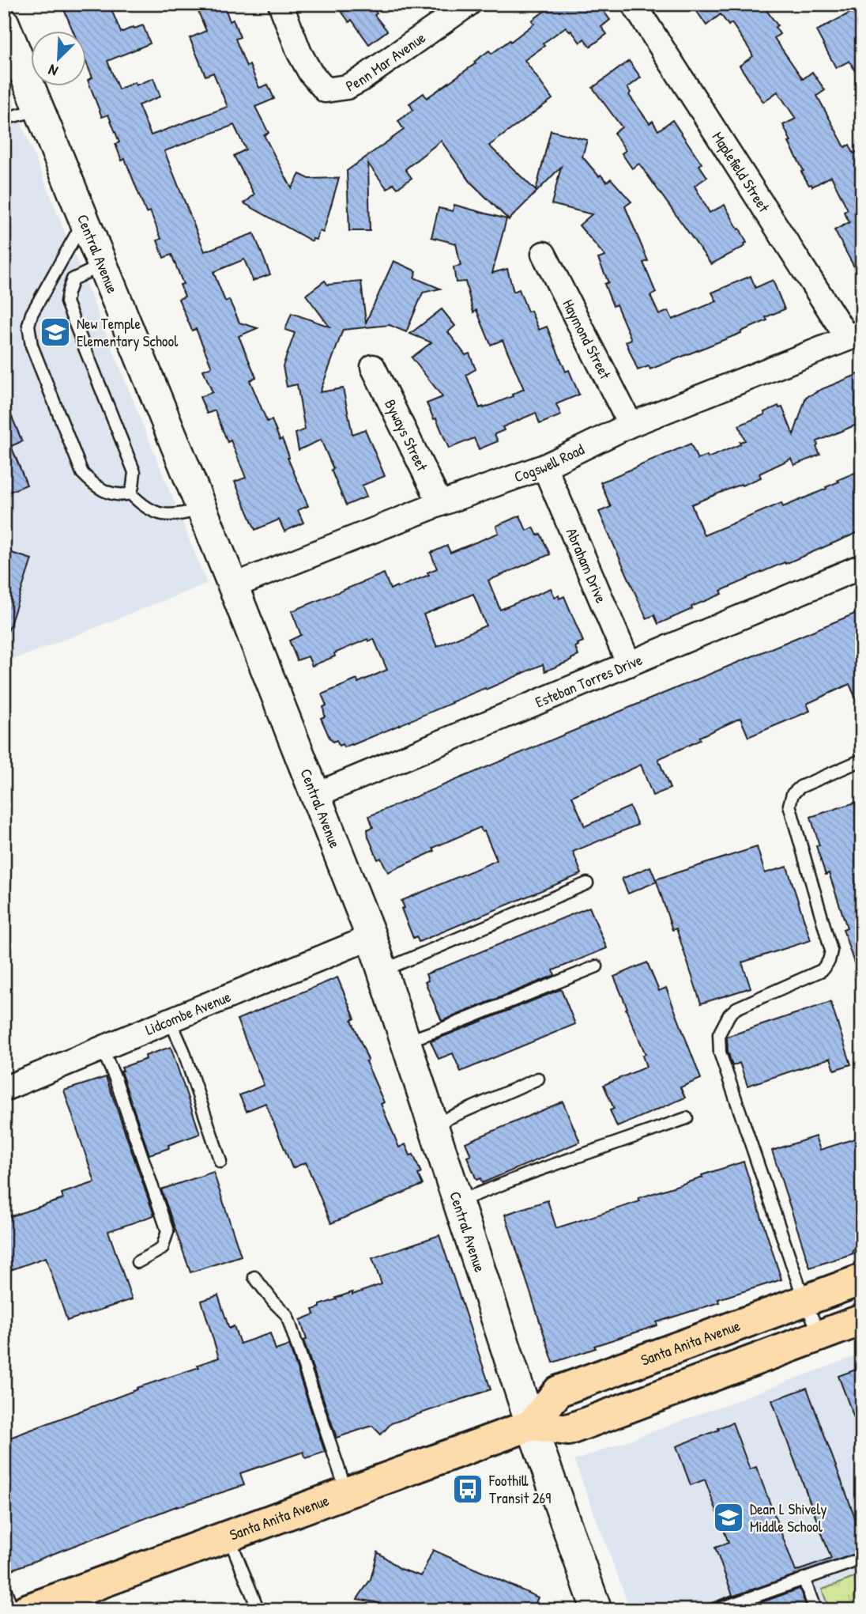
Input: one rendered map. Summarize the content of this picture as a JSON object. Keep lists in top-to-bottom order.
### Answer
{
  "streets": {
    "main road": ["Santa Anita Avenue"],
    "street": [
      "Penn Mar Avenue",
      "Maplefield Street",
      "Central Avenue",
      "Haymond Street",
      "Byways Street",
      "Cogswell Road",
      "Abraham Drive",
      "Esteban Torres Drive",
      "Lidcombe Avenue"
    ]
  },
  "crossings": [
    ["Maplefield Street", "Cogswell Road"],
    ["Central Avenue", "Cogswell Road"],
    ["Central Avenue", "Esteban Torres Drive"],
    ["Central Avenue", "Lidcombe Avenue"],
    ["Central Avenue", "Santa Anita Avenue"],
    ["Haymond Street", "Cogswell Road"],
    ["Byways Street", "Cogswell Road"],
    ["Cogswell Road", "Abraham Drive"],
    ["Abraham Drive", "Esteban Torres Drive"]
  ],
  "places": {
    "school or university": ["New Temple Elementary School", "Dean L Shively Middle School"],
    "bus stop": ["Foothill Transit 269"]
  },
  "north": "bottom left"
}
